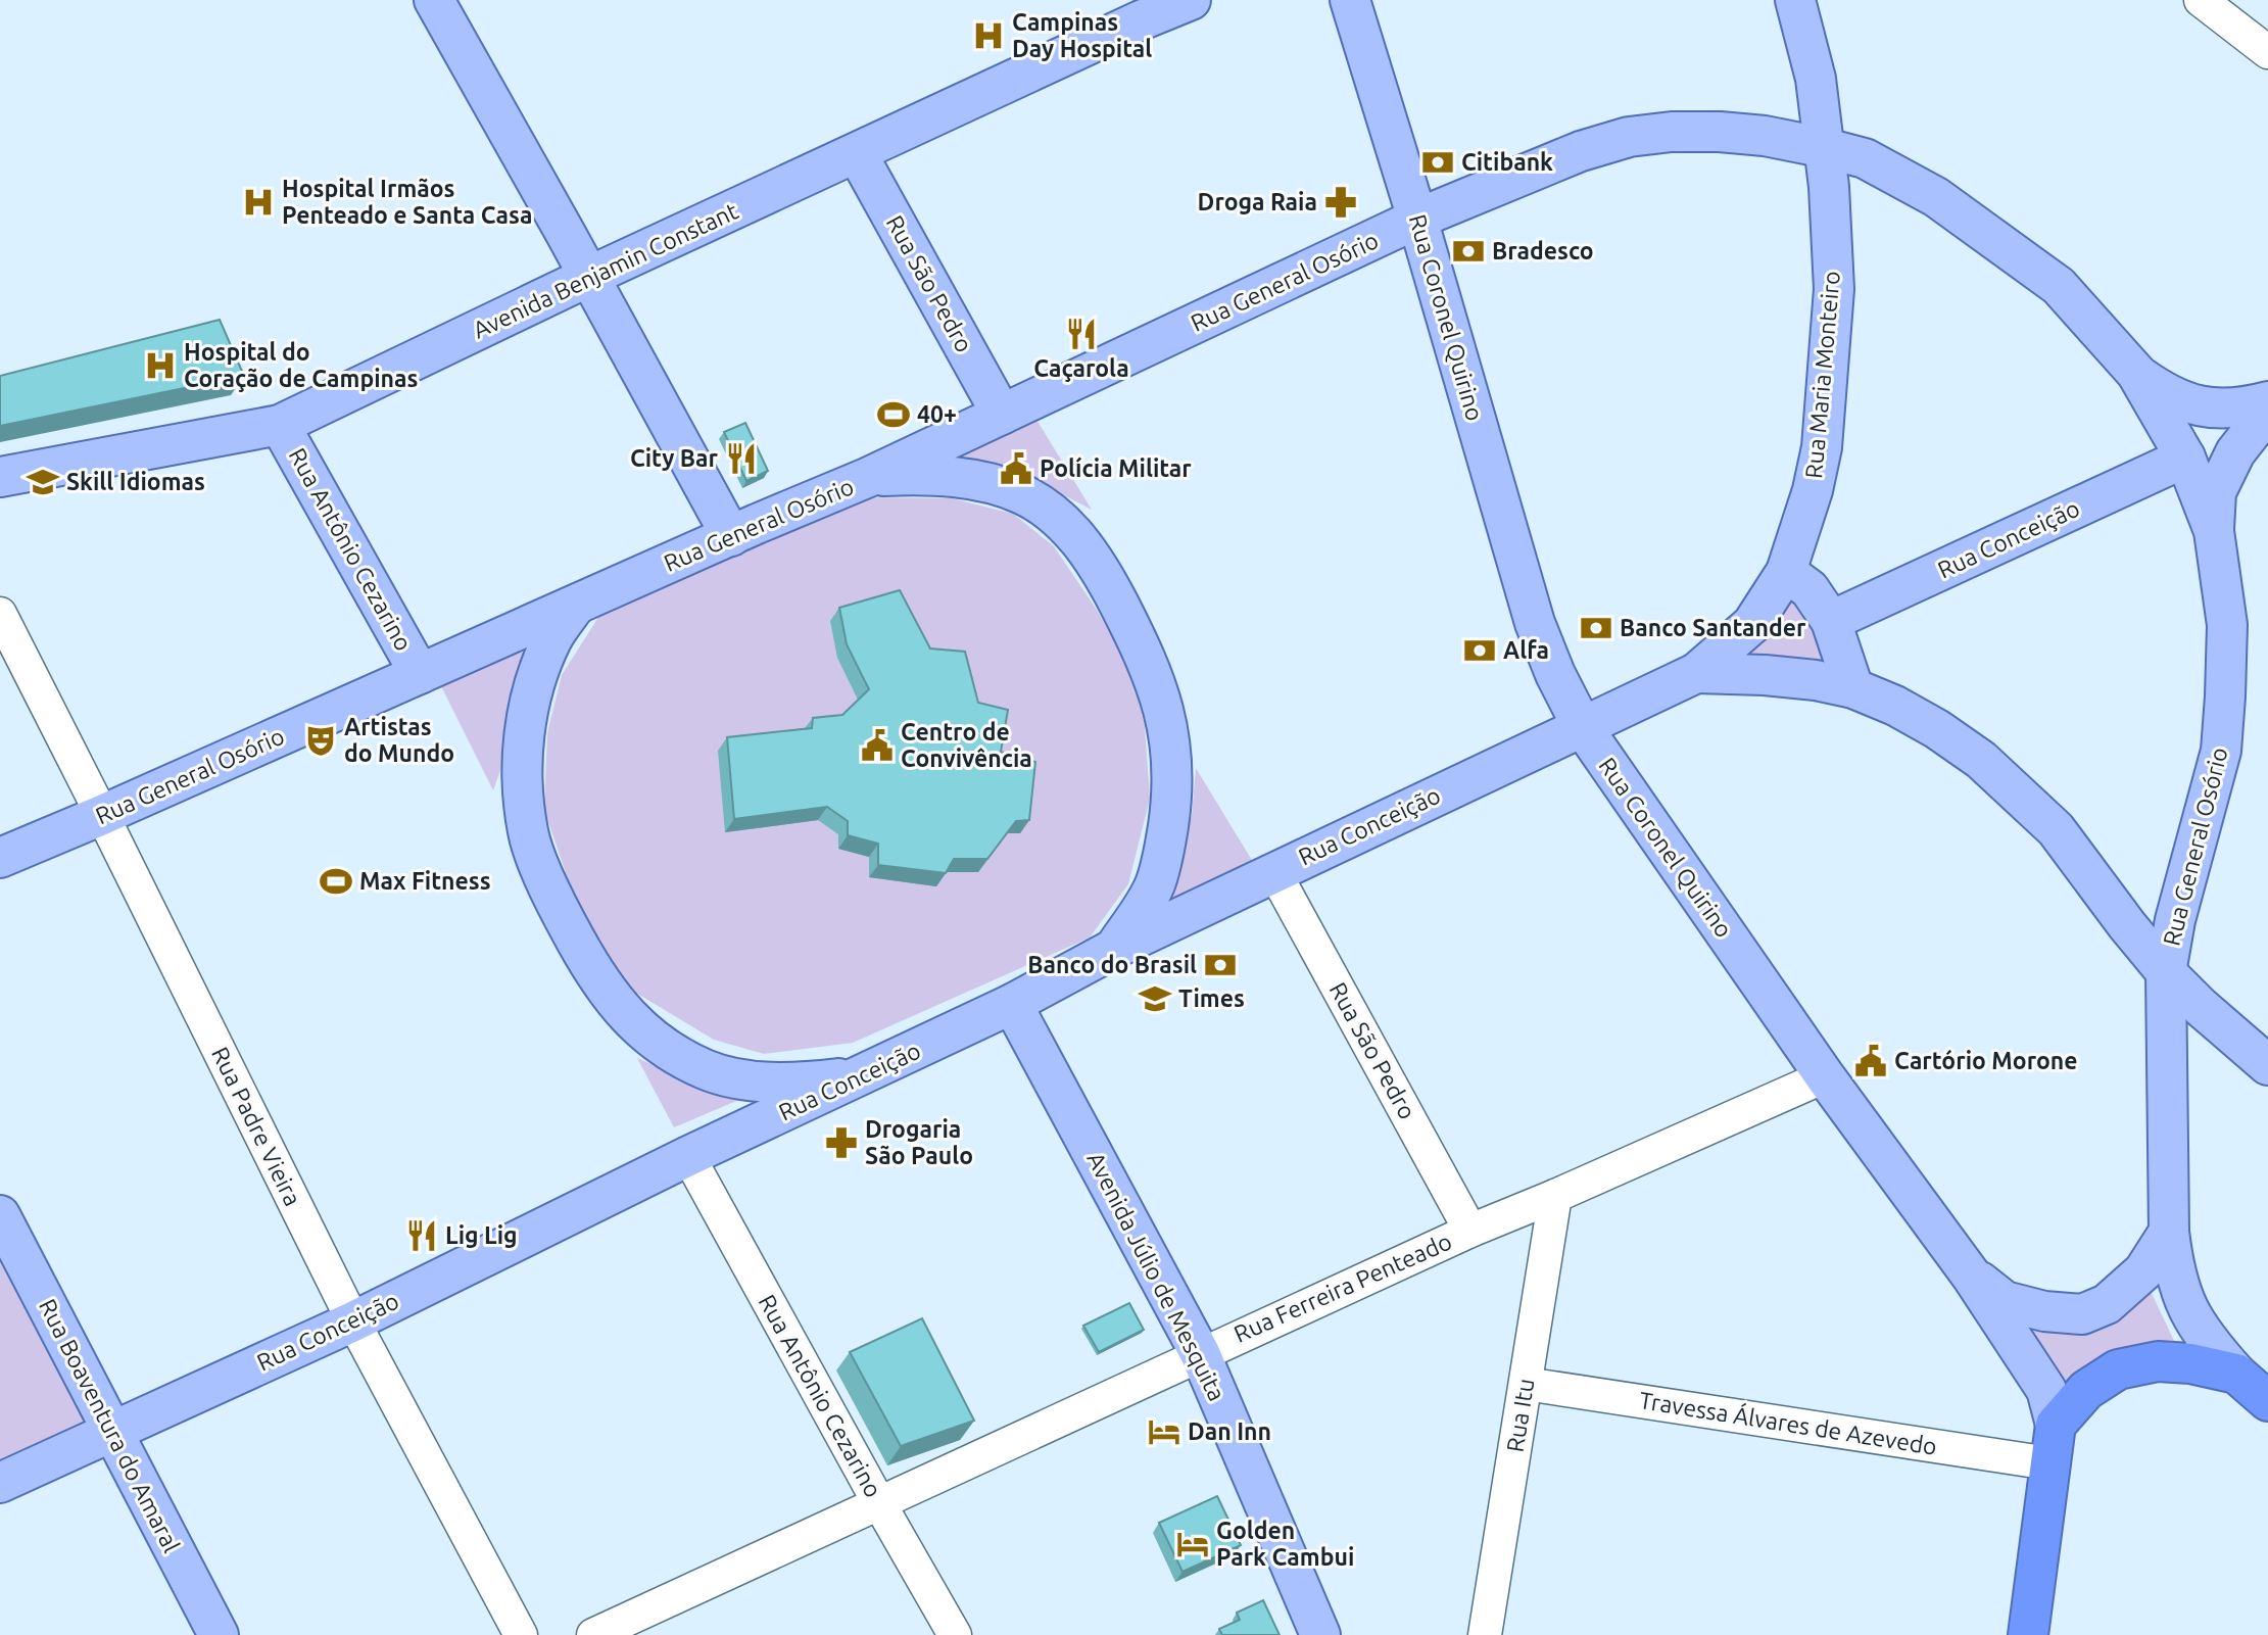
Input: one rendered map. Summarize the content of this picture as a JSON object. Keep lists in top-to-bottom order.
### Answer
{
  "streets": {
    "highway": ["Rua Coronel Quirino"],
    "main road": [
      "Avenida Benjamin Constant",
      "Rua General Osório",
      "Rua São Pedro",
      "Rua Maria Monteiro",
      "Rua Conceição",
      "Rua Antônio Cezarino",
      "Avenida Júlio de Mesquita",
      "Rua Boaventura do Amaral"
    ],
    "street": [
      "Rua Padre Vieira",
      "Rua Ferreira Penteado",
      "Rua Itu",
      "Travessa Álvares de Azevedo"
    ]
  },
  "crossings": [
    ["Avenida Benjamin Constant", "Rua São Pedro"],
    ["Avenida Benjamin Constant", "Rua Antônio Cezarino"],
    ["Rua General Osório", "Rua São Pedro"],
    ["Rua General Osório", "Rua Coronel Quirino"],
    ["Rua General Osório", "Rua Maria Monteiro"],
    ["Rua General Osório", "Rua Conceição"],
    ["Rua General Osório", "Rua Antônio Cezarino"],
    ["Rua General Osório", "Rua Padre Vieira"],
    ["Rua São Pedro", "Rua Conceição"],
    ["Rua São Pedro", "Rua Ferreira Penteado"],
    ["Rua Coronel Quirino", "Rua Conceição"],
    ["Rua Coronel Quirino", "Rua Ferreira Penteado"],
    ["Rua Coronel Quirino", "Travessa Álvares de Azevedo"],
    ["Rua Maria Monteiro", "Rua Conceição"],
    ["Rua Conceição", "Rua Antônio Cezarino"],
    ["Rua Conceição", "Rua Padre Vieira"],
    ["Rua Conceição", "Avenida Júlio de Mesquita"],
    ["Rua Conceição", "Rua Boaventura do Amaral"],
    ["Rua Antônio Cezarino", "Rua Ferreira Penteado"],
    ["Avenida Júlio de Mesquita", "Rua Ferreira Penteado"],
    ["Rua Ferreira Penteado", "Rua Itu"],
    ["Rua Itu", "Travessa Álvares de Azevedo"]
  ],
  "places": {
    "hospital": ["Campinas Day Hospital", "Hospital Irmãos Penteado e Santa Casa", "Hospital do Coração de Campinas"],
    "bank": [
      "Citibank",
      "Bradesco",
      "Banco Santander",
      "Alfa",
      "Banco do Brasil"
    ],
    "pharmacy": ["Droga Raia", "Drogaria São Paulo"],
    "restaurant": ["Caçarola", "City Bar", "Lig Lig"],
    "sports": ["40+", "Max Fitness"],
    "public building": ["Polícia Militar", "Centro de Convivência", "Cartório Morone"],
    "school or university": ["Skill Idiomas", "Times"],
    "theatre": ["Artistas do Mundo"],
    "hotel": ["Dan Inn", "Golden Park Cambui"]
  }
}
